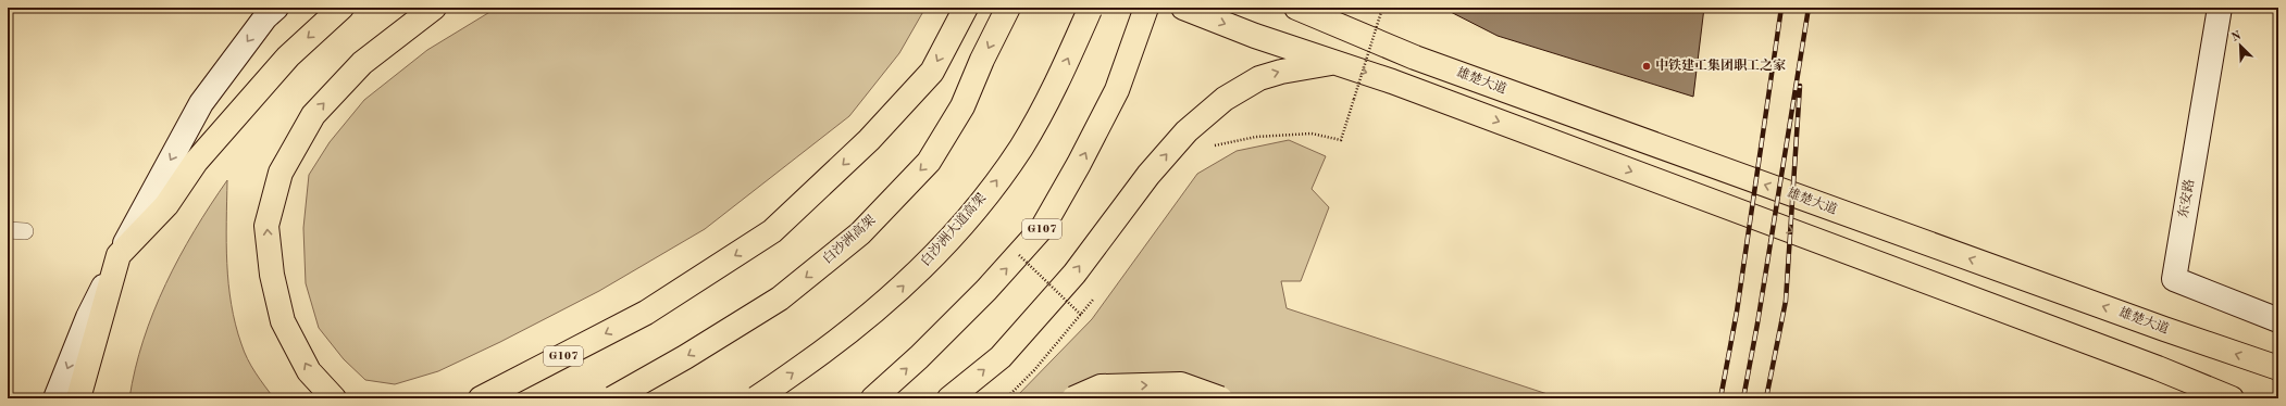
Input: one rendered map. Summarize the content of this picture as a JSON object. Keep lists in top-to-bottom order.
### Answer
{
  "streets": {
    "main road": [
      "雄楚大道",
      "东安路",
      "G107",
      "白沙洲大道高架",
      "白沙洲高架"
    ]
  },
  "places": ["中铁建工集团职工之家"],
  "north": "top left"
}
